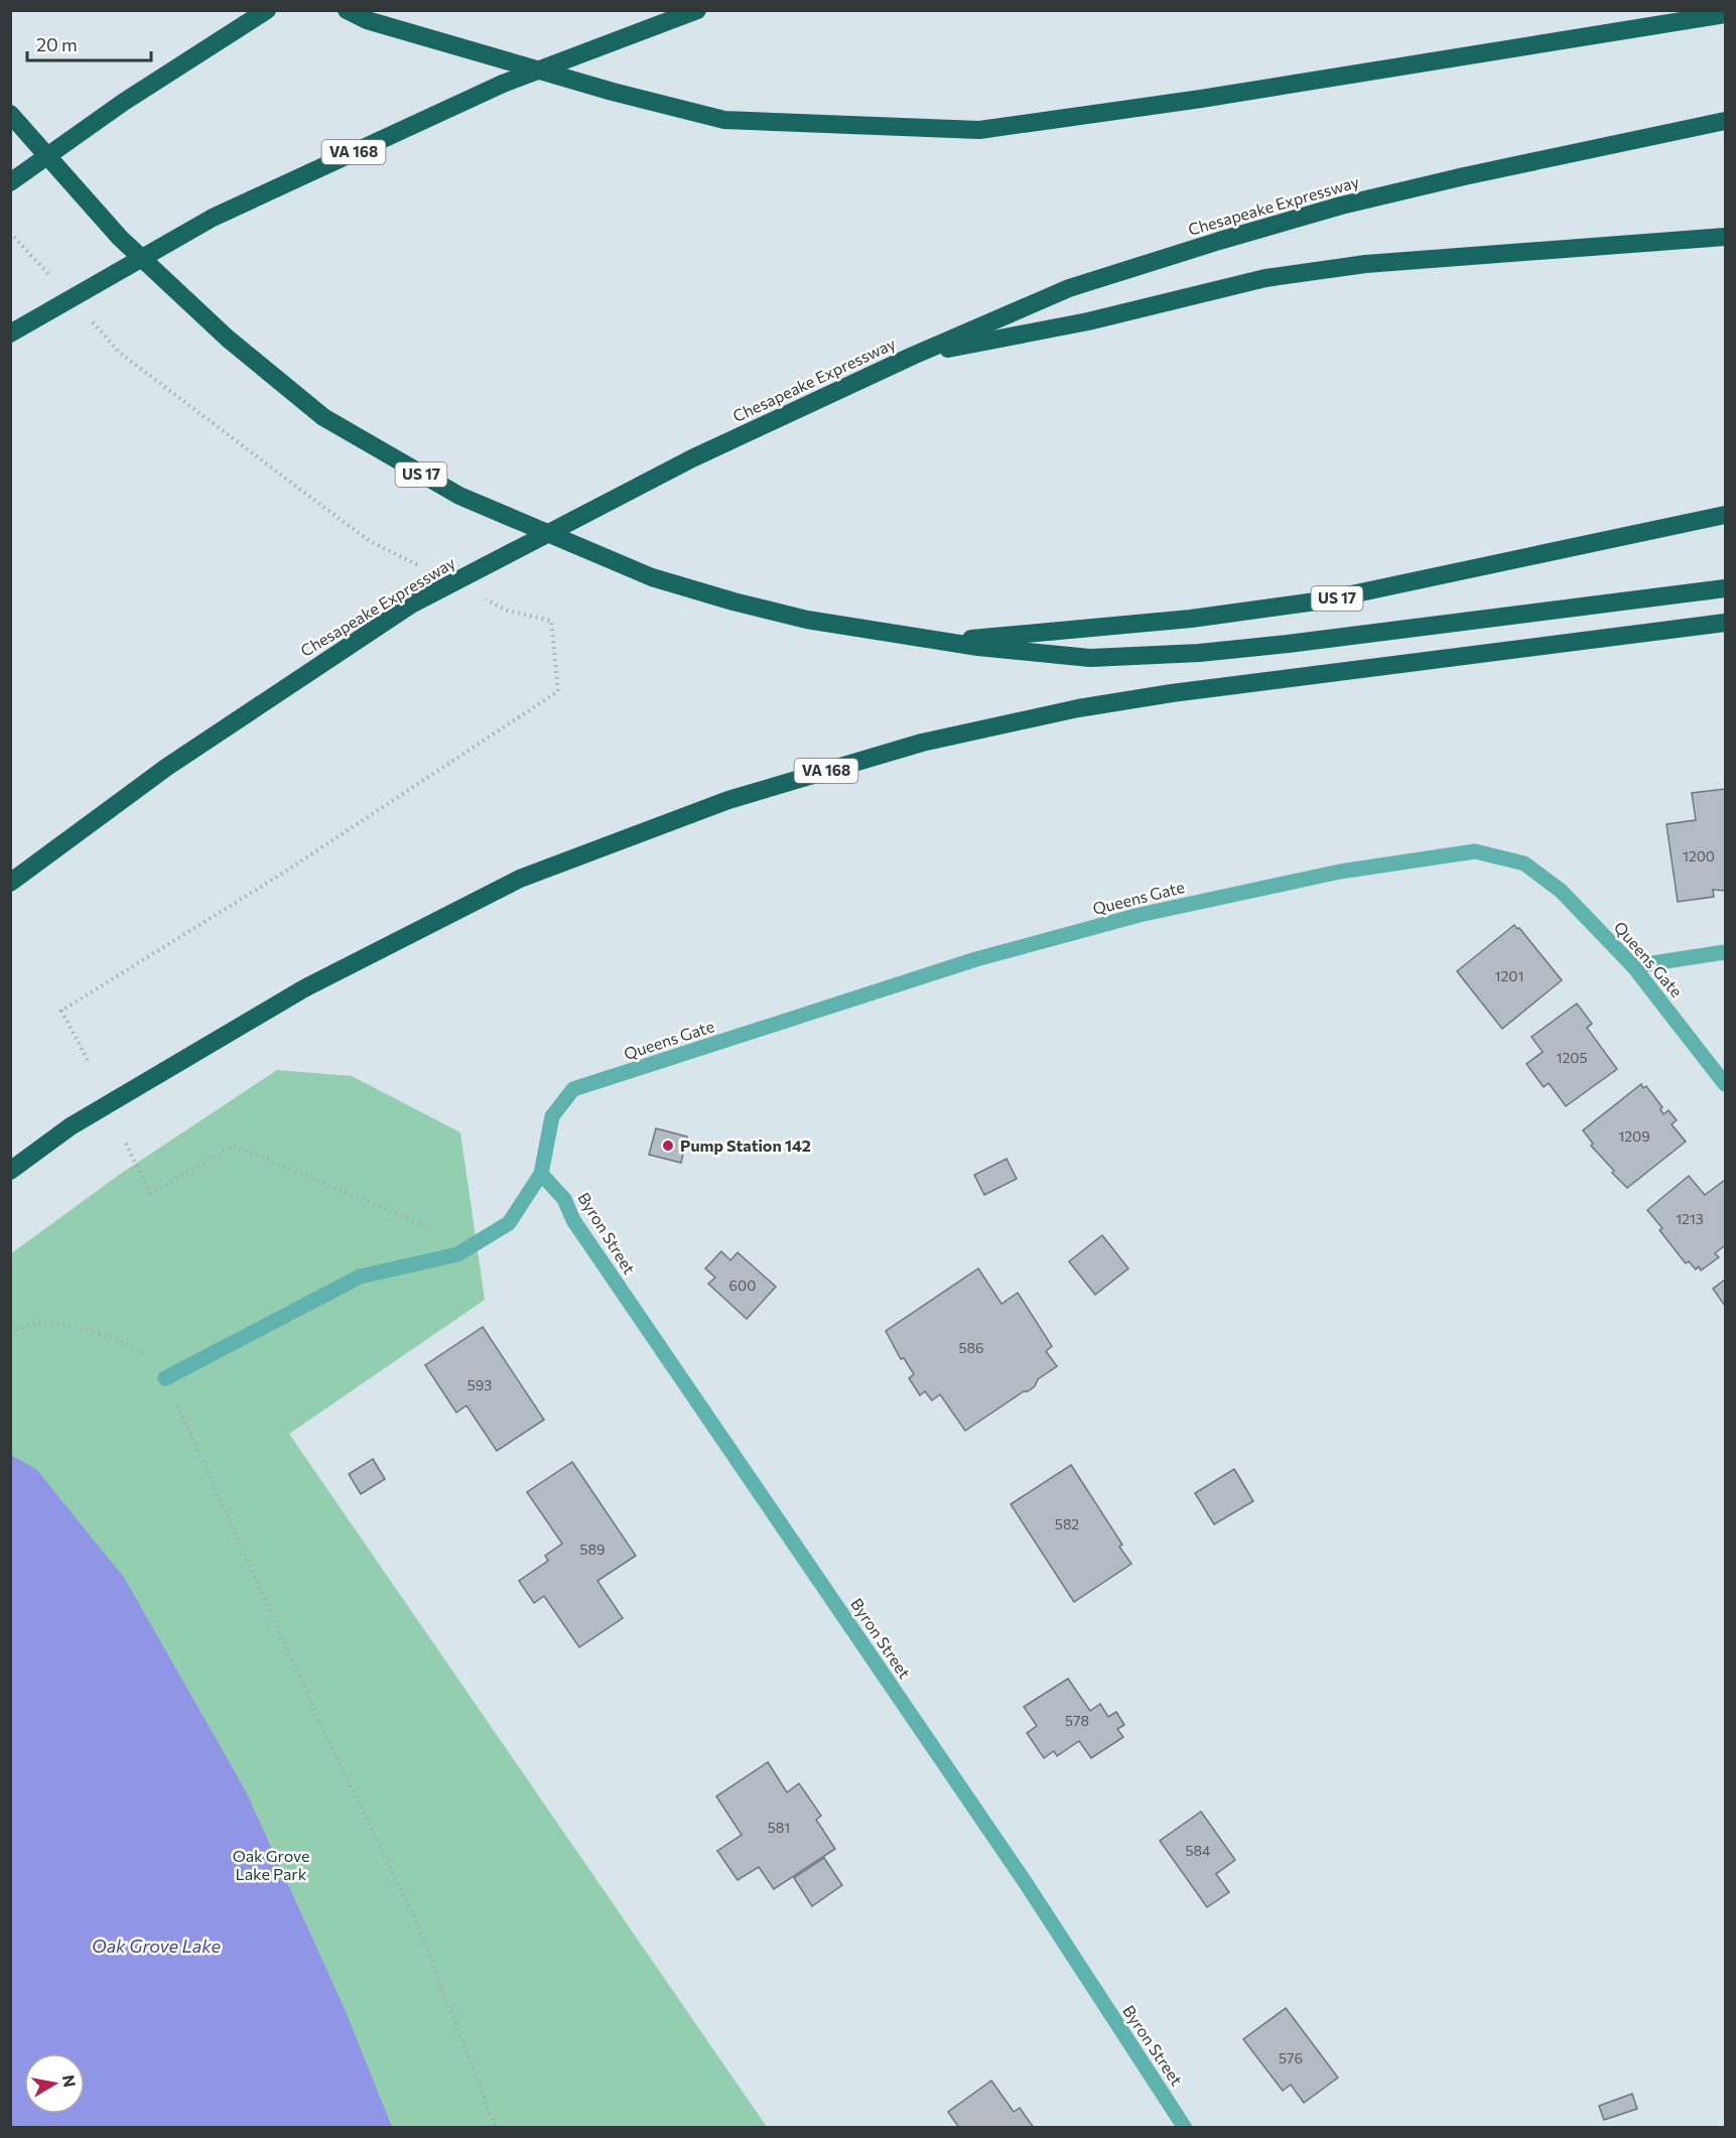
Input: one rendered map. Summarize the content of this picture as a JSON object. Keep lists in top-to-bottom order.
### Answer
{
  "streets": {
    "highway": ["VA 168", "Chesapeake Expressway", "US 17"],
    "street": ["Queens Gate", "Byron Street"]
  },
  "crossings": [
    ["Queens Gate", "Byron Street"]
  ],
  "water": ["Oak Grove Lake"],
  "parks": ["Oak Grove Lake Park"],
  "places": ["Pump Station 142"],
  "house_numbers": [
    "1200",
    "1201",
    "1205",
    "1209",
    "1213",
    "600",
    "586",
    "593",
    "582",
    "589",
    "578",
    "581",
    "584",
    "576"
  ],
  "scale_bar": "20 m",
  "north": "right"
}
